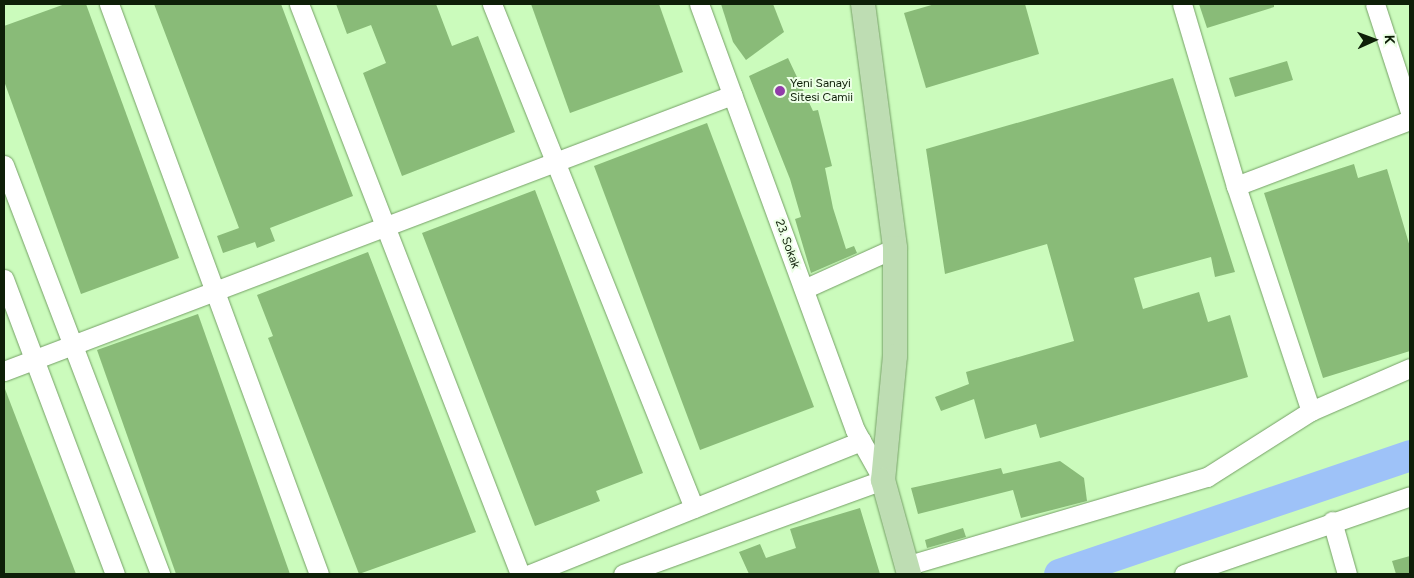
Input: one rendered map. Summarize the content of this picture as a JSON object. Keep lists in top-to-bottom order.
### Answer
{
  "streets": {
    "street": ["23. Sokak"]
  },
  "places": ["Yeni Sanayi Sitesi Camii"],
  "north": "right"
}
